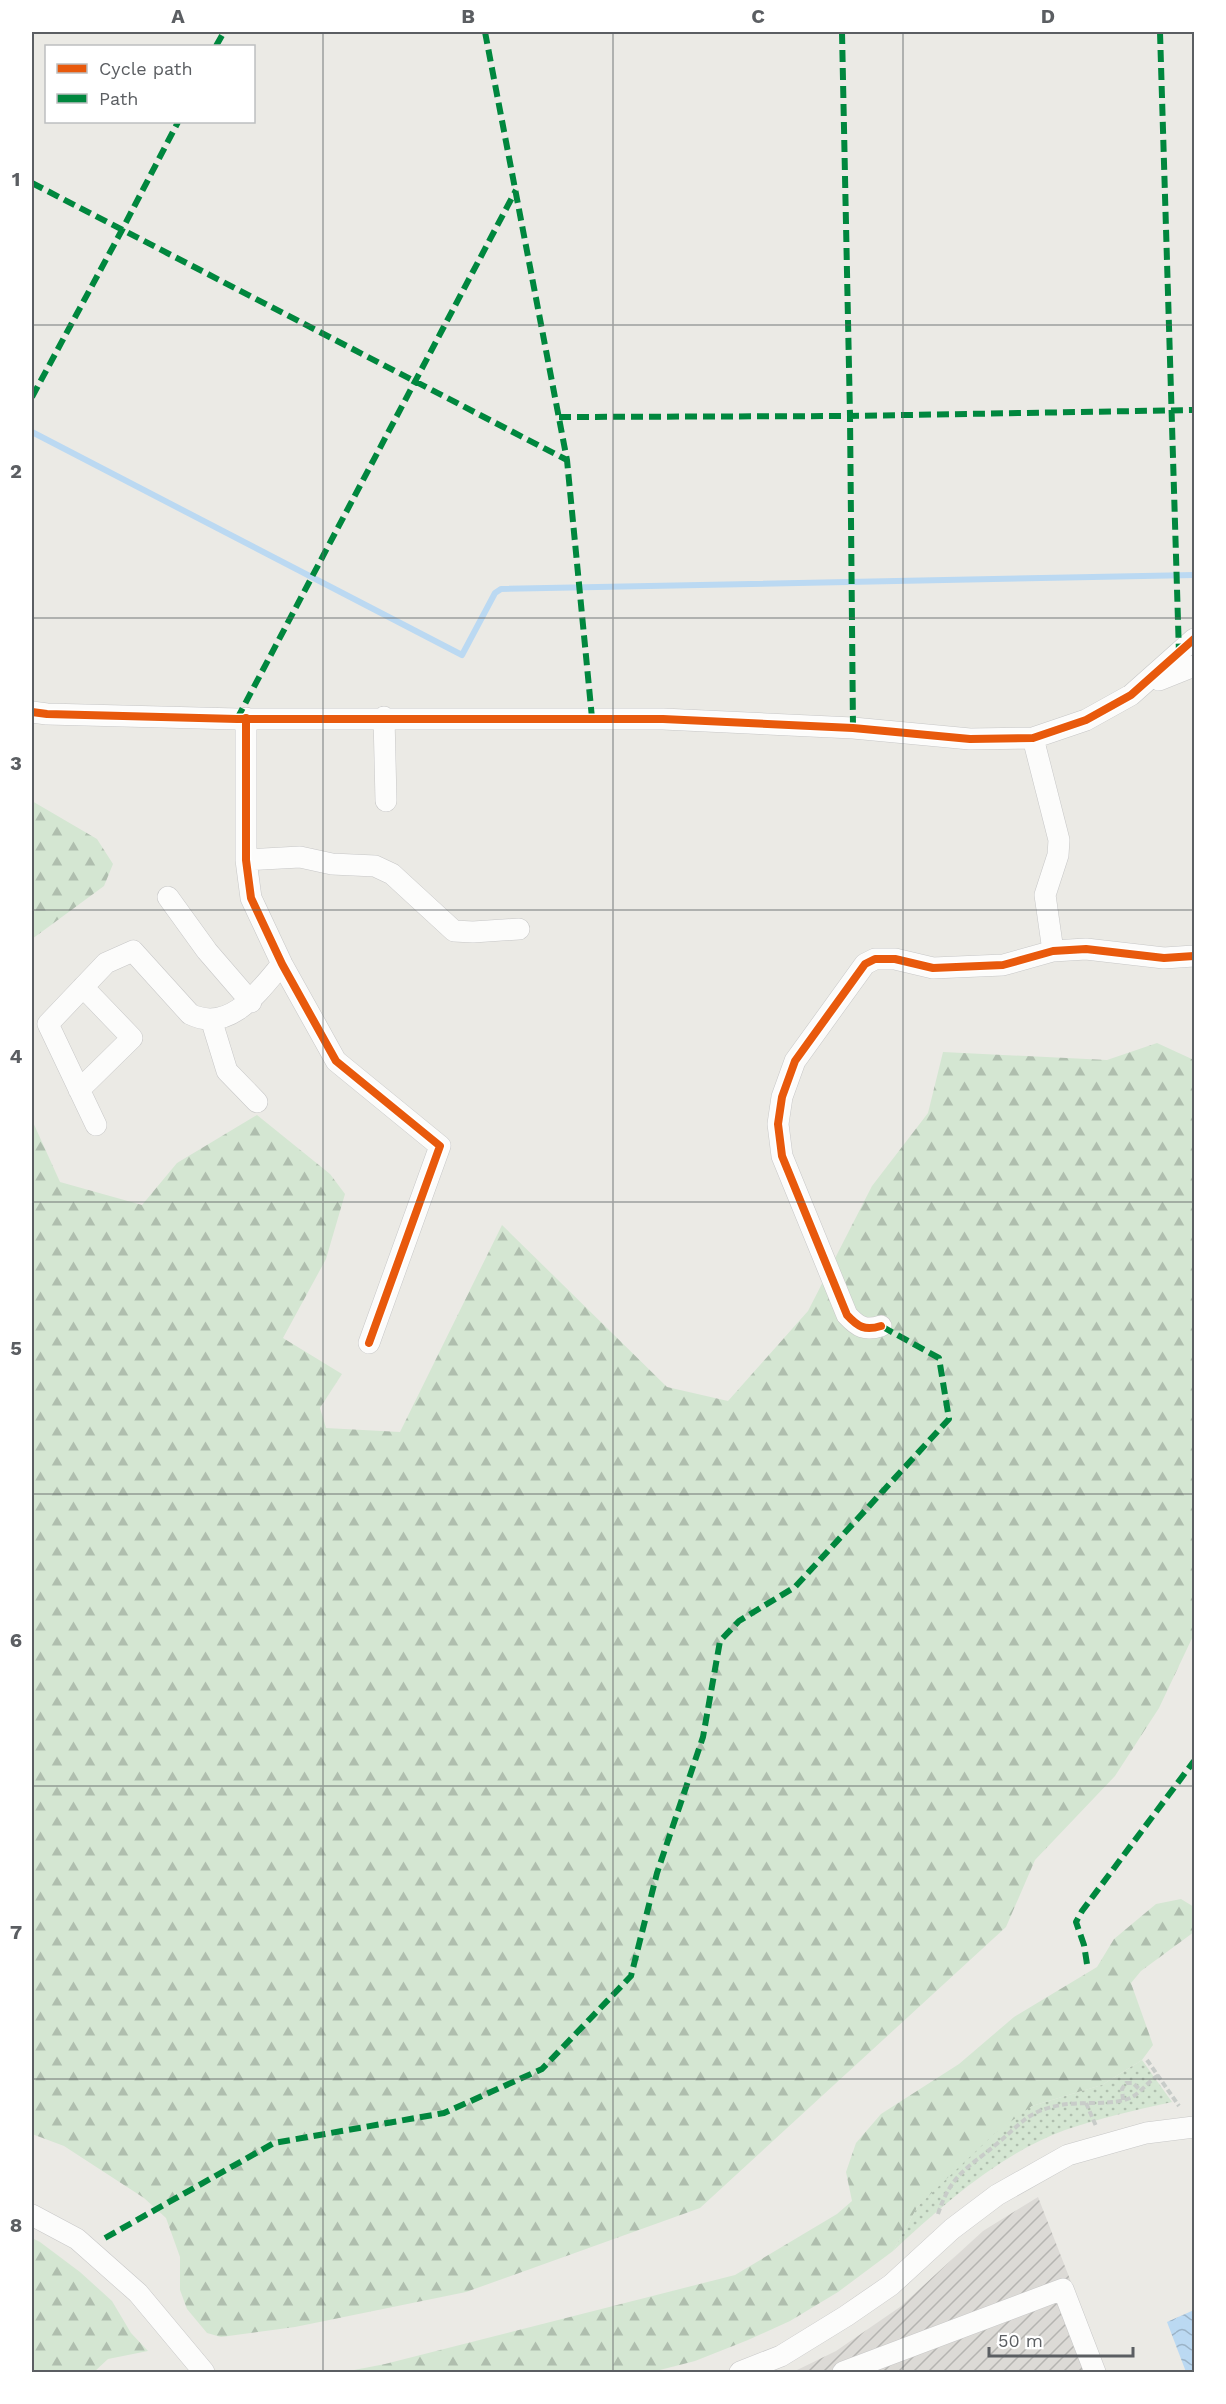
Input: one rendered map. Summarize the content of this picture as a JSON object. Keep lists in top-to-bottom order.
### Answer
{
  "legend": ["Cycle path", "Path"],
  "scale_bar": "50 m",
  "grid": {
    "columns": [
      "A",
      "B",
      "C",
      "D"
    ],
    "rows": [
      "1",
      "2",
      "3",
      "4",
      "5",
      "6",
      "7",
      "8"
    ]
  }
}
